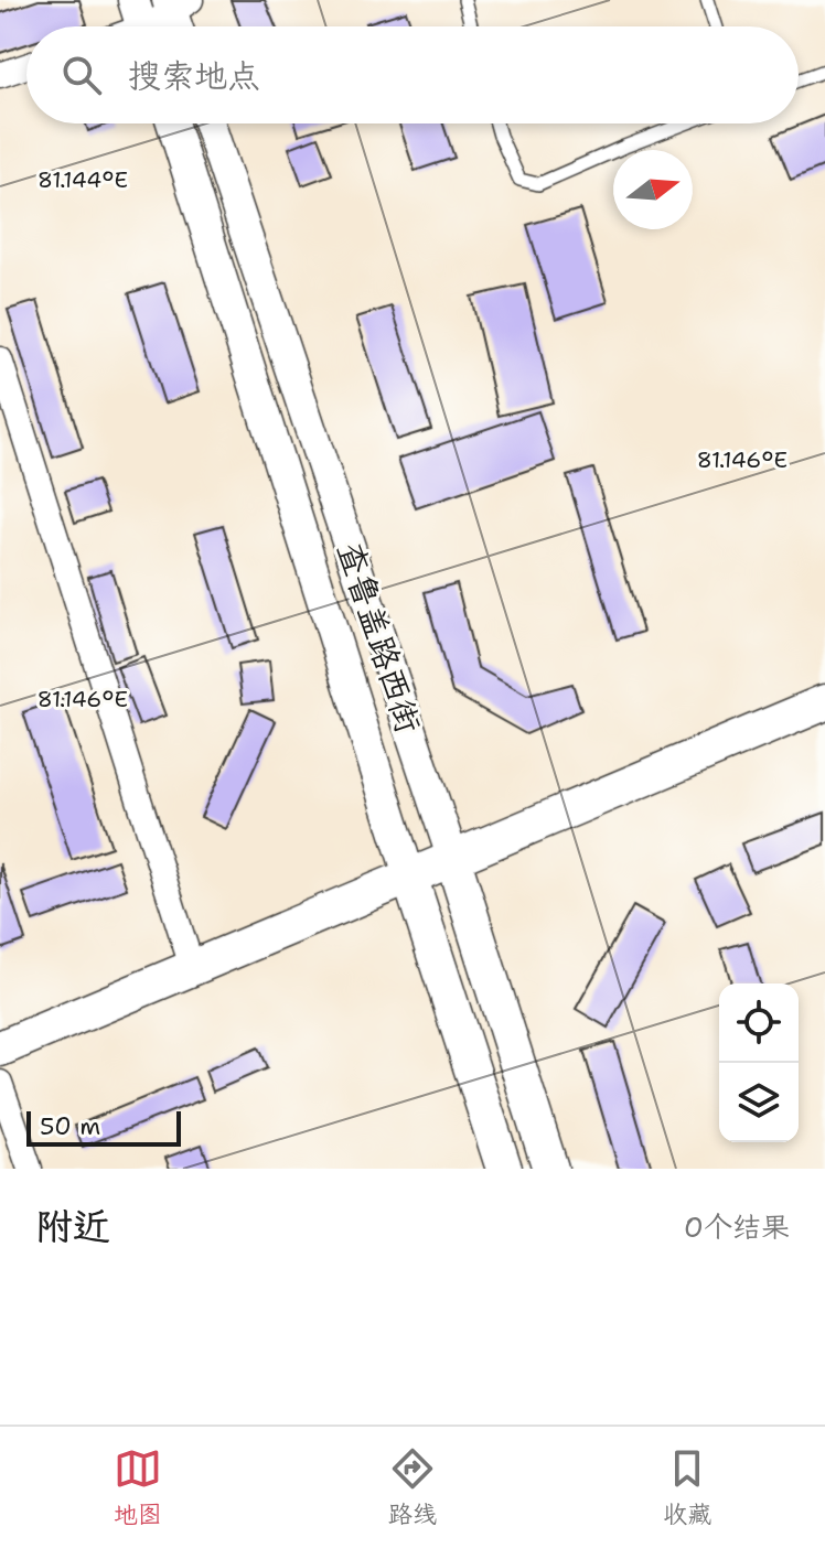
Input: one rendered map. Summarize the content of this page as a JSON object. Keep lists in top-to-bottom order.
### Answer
{
  "streets": {
    "main road": ["查鲁盖路西街"]
  },
  "scale_bar": "50 m",
  "north": "right",
  "page": {
    "search": "搜索地点",
    "scale": "50 m",
    "heading": ["附近", "0个结果"],
    "nav": ["地图", "路线", "收藏"]
  },
  "coordinates": ["81.144°E", "81.146°E"]
}
